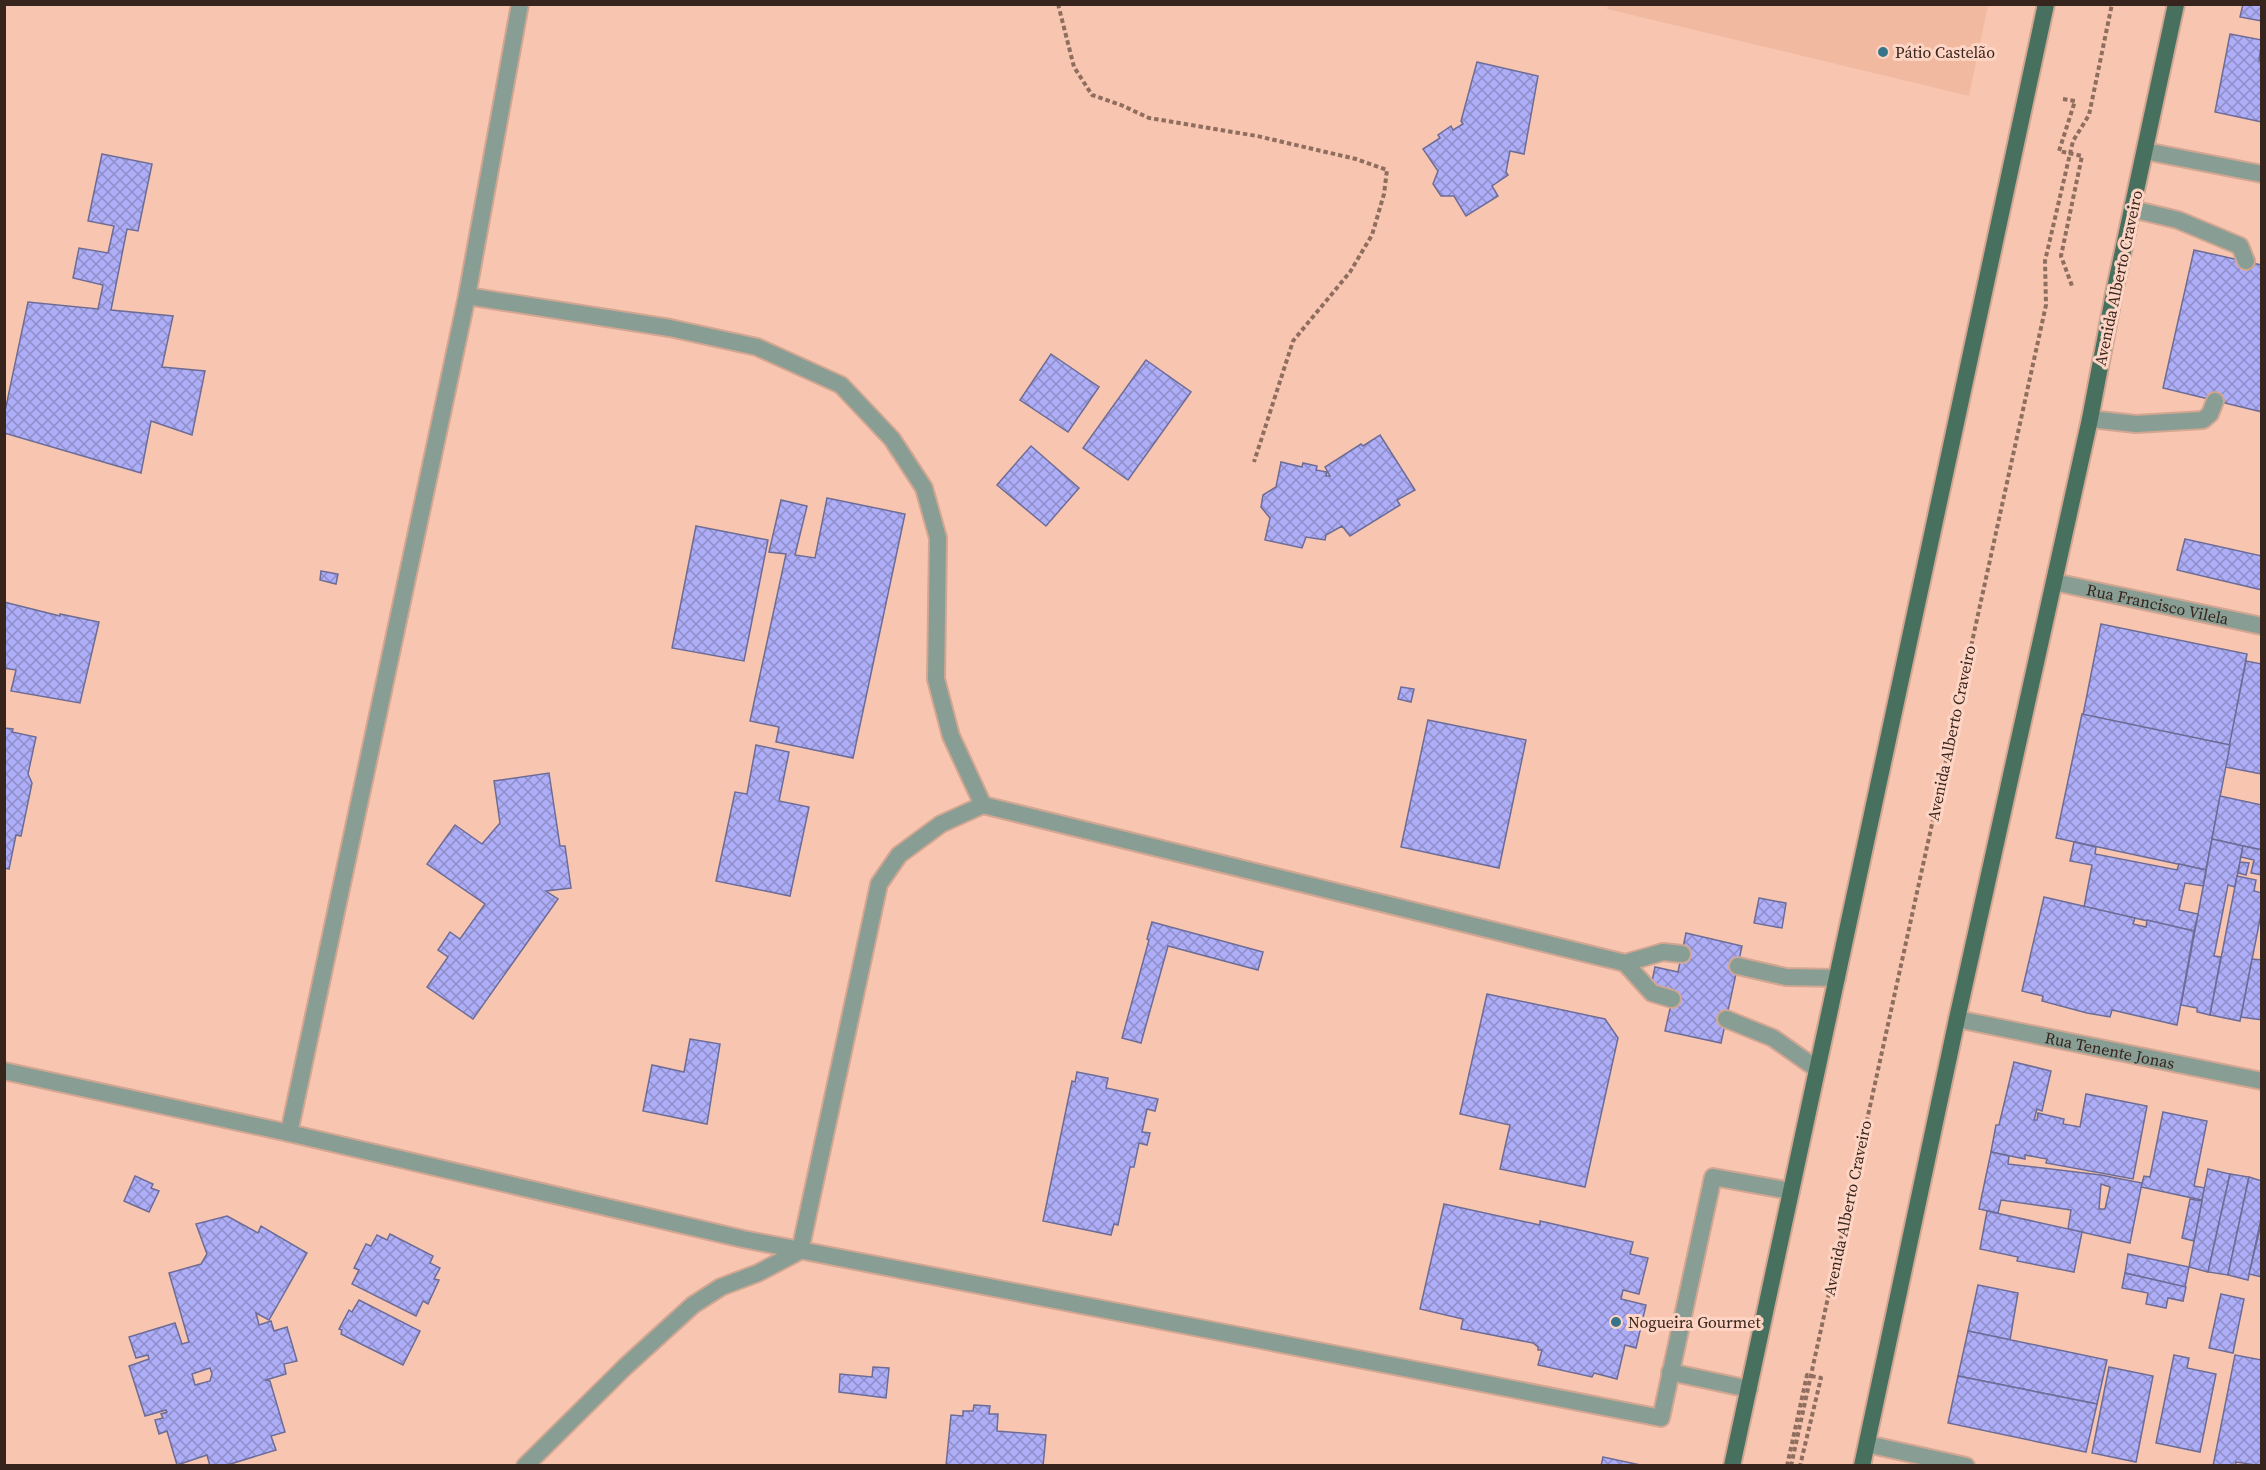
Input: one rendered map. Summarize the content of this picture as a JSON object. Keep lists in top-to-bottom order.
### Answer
{
  "streets": {
    "main road": ["Avenida Alberto Craveiro"],
    "street": ["Rua Francisco Vilela", "Rua Tenente Jonas"]
  },
  "crossings": [
    ["Avenida Alberto Craveiro", "Rua Francisco Vilela"],
    ["Avenida Alberto Craveiro", "Rua Tenente Jonas"]
  ],
  "places": ["Pátio Castelão", "Nogueira Gourmet"]
}
